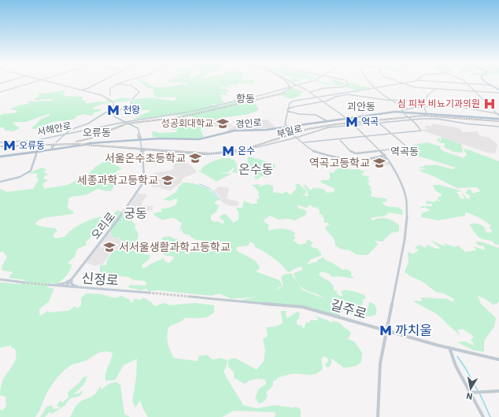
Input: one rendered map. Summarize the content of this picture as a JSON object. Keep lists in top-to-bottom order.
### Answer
{
  "streets": {
    "main road": [
      "경인로",
      "서해안로",
      "부일로",
      "오리로",
      "신정로"
    ],
    "street": ["길주로"]
  },
  "crossings": [
    ["오리로", "신정로"]
  ],
  "districts": [
    "항동",
    "괴안동",
    "오류동",
    "역곡동",
    "온수동",
    "궁동"
  ],
  "places": {
    "hospital": ["심 피부 비뇨기과의원"],
    "metro station": [
      "천왕",
      "역곡",
      "오류동",
      "온수",
      "까치울"
    ],
    "school or university": [
      "성공회대학교",
      "서울온수초등학교",
      "역곡고등학교",
      "세종과학고등학교",
      "서서울생활과학고등학교"
    ]
  },
  "north": "bottom"
}
